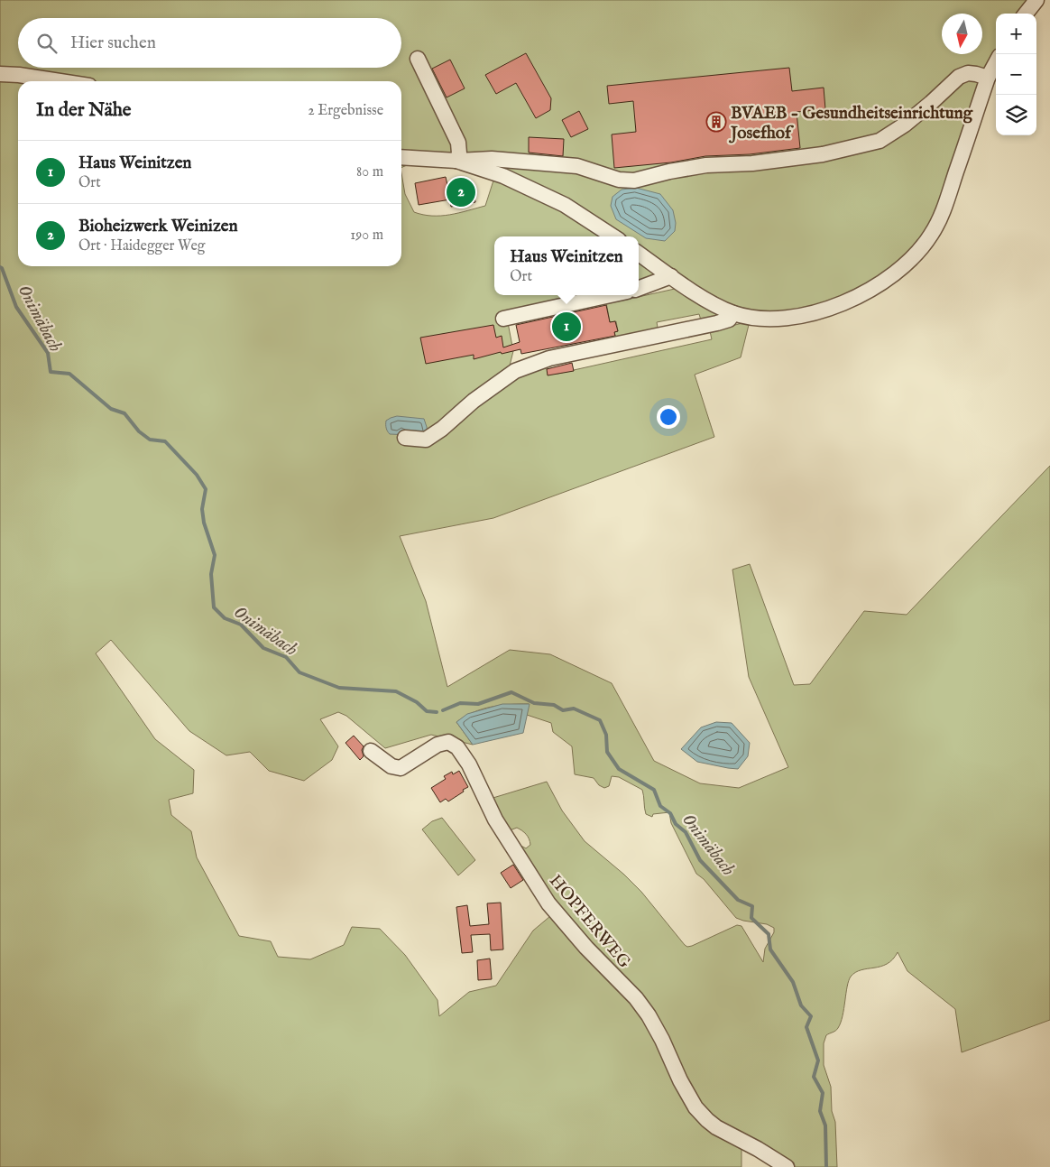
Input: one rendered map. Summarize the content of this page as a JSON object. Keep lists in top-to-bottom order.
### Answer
{
  "streets": {
    "street": ["HOPFERWEG"]
  },
  "water": ["Onimäbach"],
  "places": {
    "building": ["BVAEB - Gesundheitseinrichtung Josefhof"]
  },
  "north": "bottom",
  "page": {
    "map_buttons": ["+", "−"],
    "search": "Hier suchen",
    "heading": ["In der Nähe", "2 Ergebnisse"],
    "list": [
      {
        "mark": "1",
        "name": "Haus Weinitzen",
        "note": "Ort",
        "value": "80 m"
      },
      {
        "mark": "2",
        "name": "Bioheizwerk Weinizen",
        "note": "Ort · Haidegger Weg",
        "value": "190 m"
      }
    ],
    "pins": ["2", "1"],
    "popup": ["Haus Weinitzen", "Ort"]
  }
}
